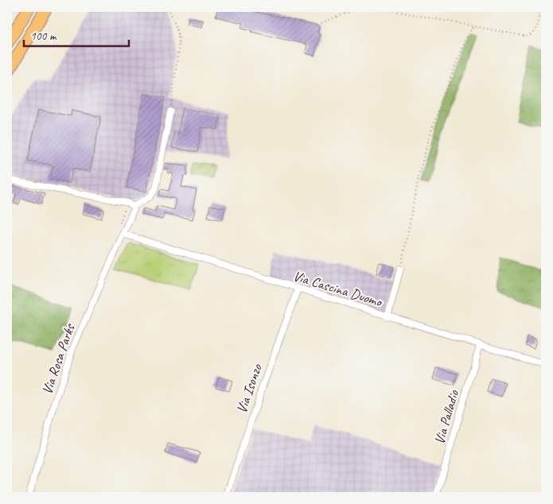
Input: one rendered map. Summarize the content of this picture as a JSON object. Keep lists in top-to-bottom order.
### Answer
{
  "streets": {
    "street": [
      "Via Cascina Duomo",
      "Via Rosa Parks",
      "Via Isonzo",
      "Via Palladio"
    ]
  },
  "crossings": [
    ["Via Cascina Duomo", "Via Rosa Parks"],
    ["Via Cascina Duomo", "Via Isonzo"],
    ["Via Cascina Duomo", "Via Palladio"]
  ],
  "scale_bar": "100 m"
}
